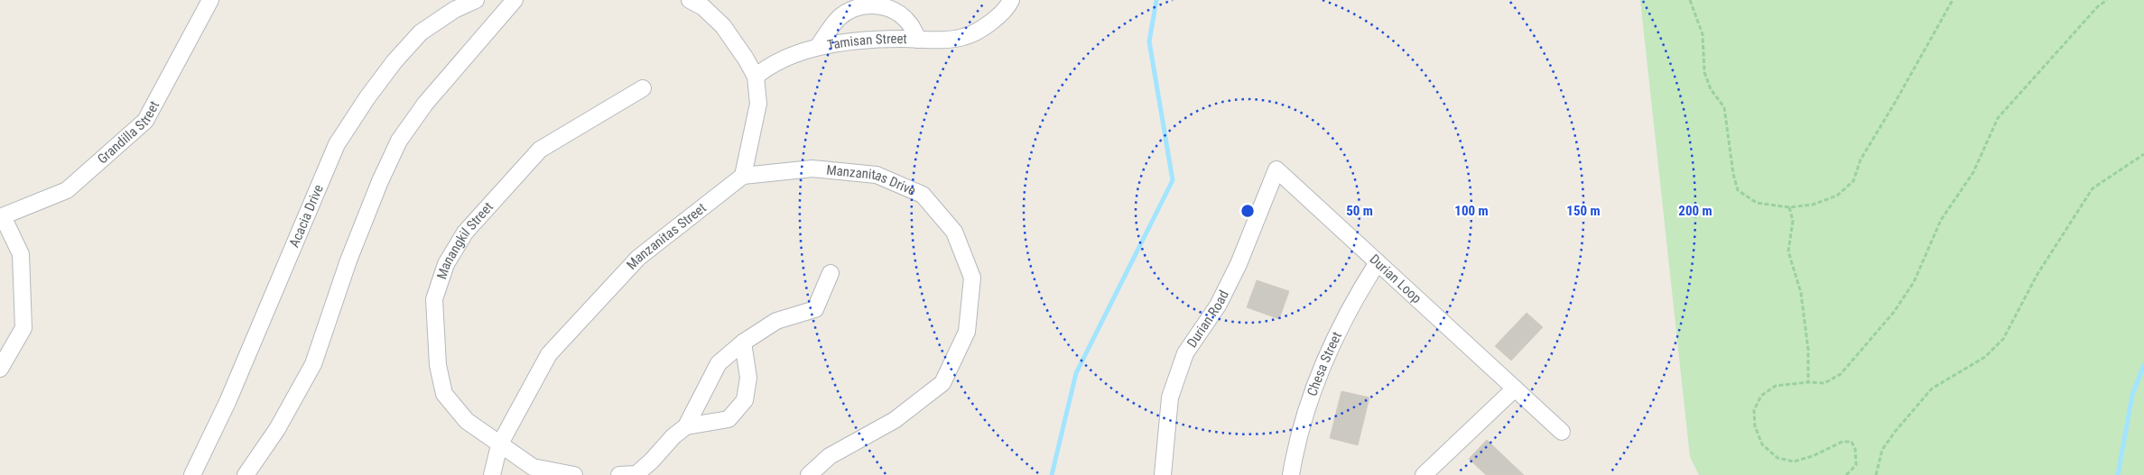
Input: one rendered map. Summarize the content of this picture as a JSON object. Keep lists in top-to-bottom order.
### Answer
{
  "streets": {
    "street": [
      "Tamisan Street",
      "Grandilla Street",
      "Manzanitas Drive",
      "Acacia Drive",
      "Manzanitas Street",
      "Manangkil Street",
      "Durian Loop",
      "Durian Road",
      "Chesa Street"
    ]
  },
  "crossings": [
    ["Manzanitas Drive", "Manzanitas Street"],
    ["Manzanitas Street", "Manangkil Street"],
    ["Durian Loop", "Durian Road"],
    ["Durian Loop", "Chesa Street"]
  ],
  "rings": [
    "50 m",
    "100 m",
    "150 m",
    "200 m"
  ]
}
